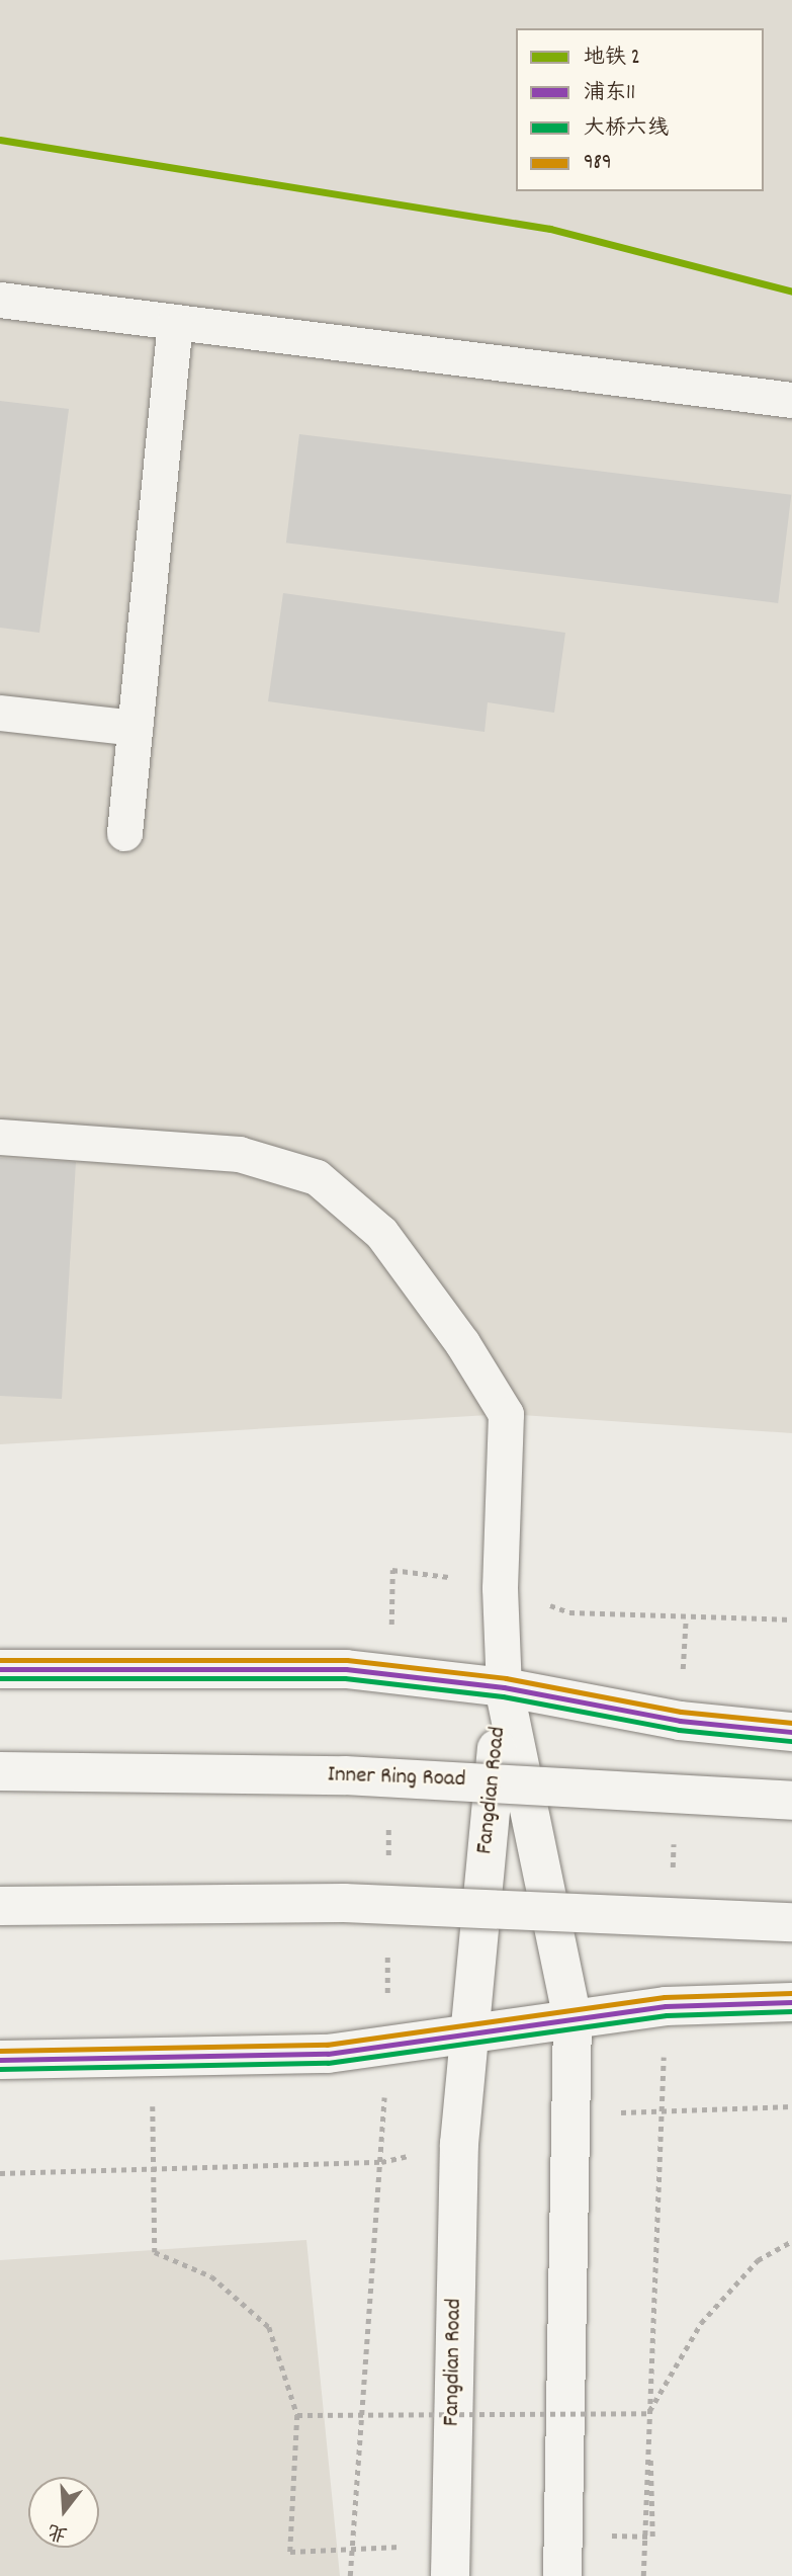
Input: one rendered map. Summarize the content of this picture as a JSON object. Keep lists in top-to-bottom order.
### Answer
{
  "streets": {
    "main road": ["Inner Ring Road", "Fangdian Road"]
  },
  "lines": [
    "metro line 2",
    "transit line 989",
    "transit line 浦东11",
    "transit line 大桥六线"
  ],
  "legend": [
    "地铁 2",
    "浦东11",
    "大桥六线",
    "989"
  ],
  "north": "bottom"
}
